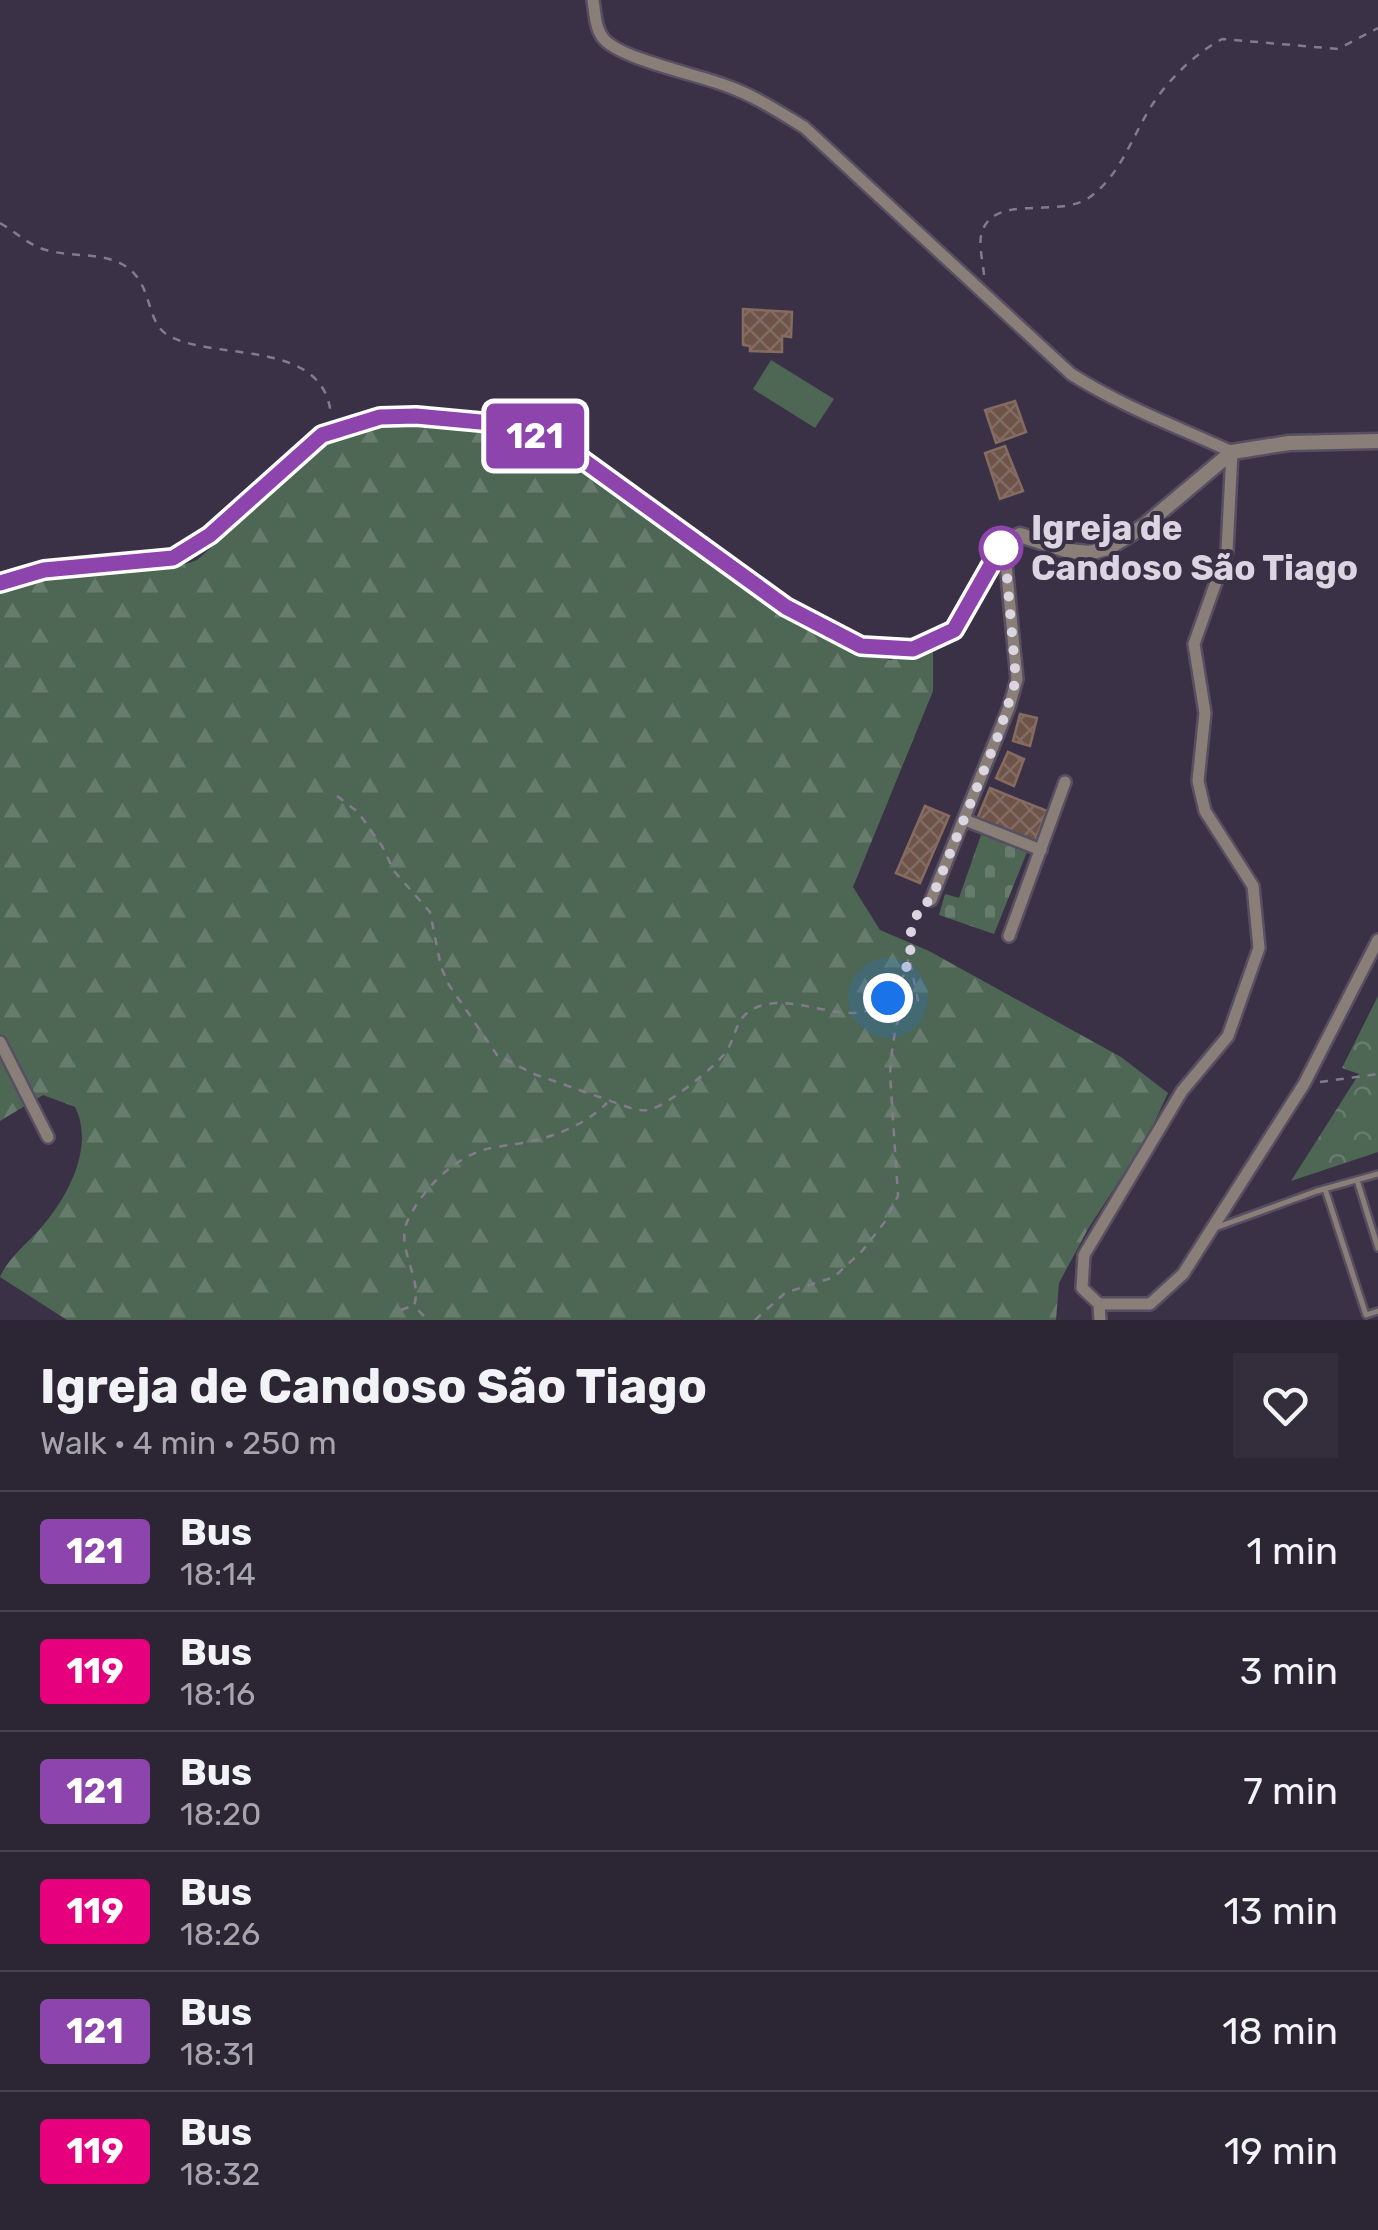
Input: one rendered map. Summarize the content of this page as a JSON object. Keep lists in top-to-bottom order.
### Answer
{
  "places": ["Igreja de Candoso São Tiago"],
  "lines": ["bus line 121"],
  "page": {
    "on_map": "121",
    "heading": ["Igreja de Candoso São Tiago", "Walk · 4 min · 250 m"],
    "list": [
      {
        "mark": "121",
        "name": "Bus",
        "note": "18:14",
        "value": "1 min"
      },
      {
        "mark": "119",
        "name": "Bus",
        "note": "18:16",
        "value": "3 min"
      },
      {
        "mark": "121",
        "name": "Bus",
        "note": "18:20",
        "value": "7 min"
      },
      {
        "mark": "119",
        "name": "Bus",
        "note": "18:26",
        "value": "13 min"
      },
      {
        "mark": "121",
        "name": "Bus",
        "note": "18:31",
        "value": "18 min"
      },
      {
        "mark": "119",
        "name": "Bus",
        "note": "18:32",
        "value": "19 min"
      }
    ]
  }
}
